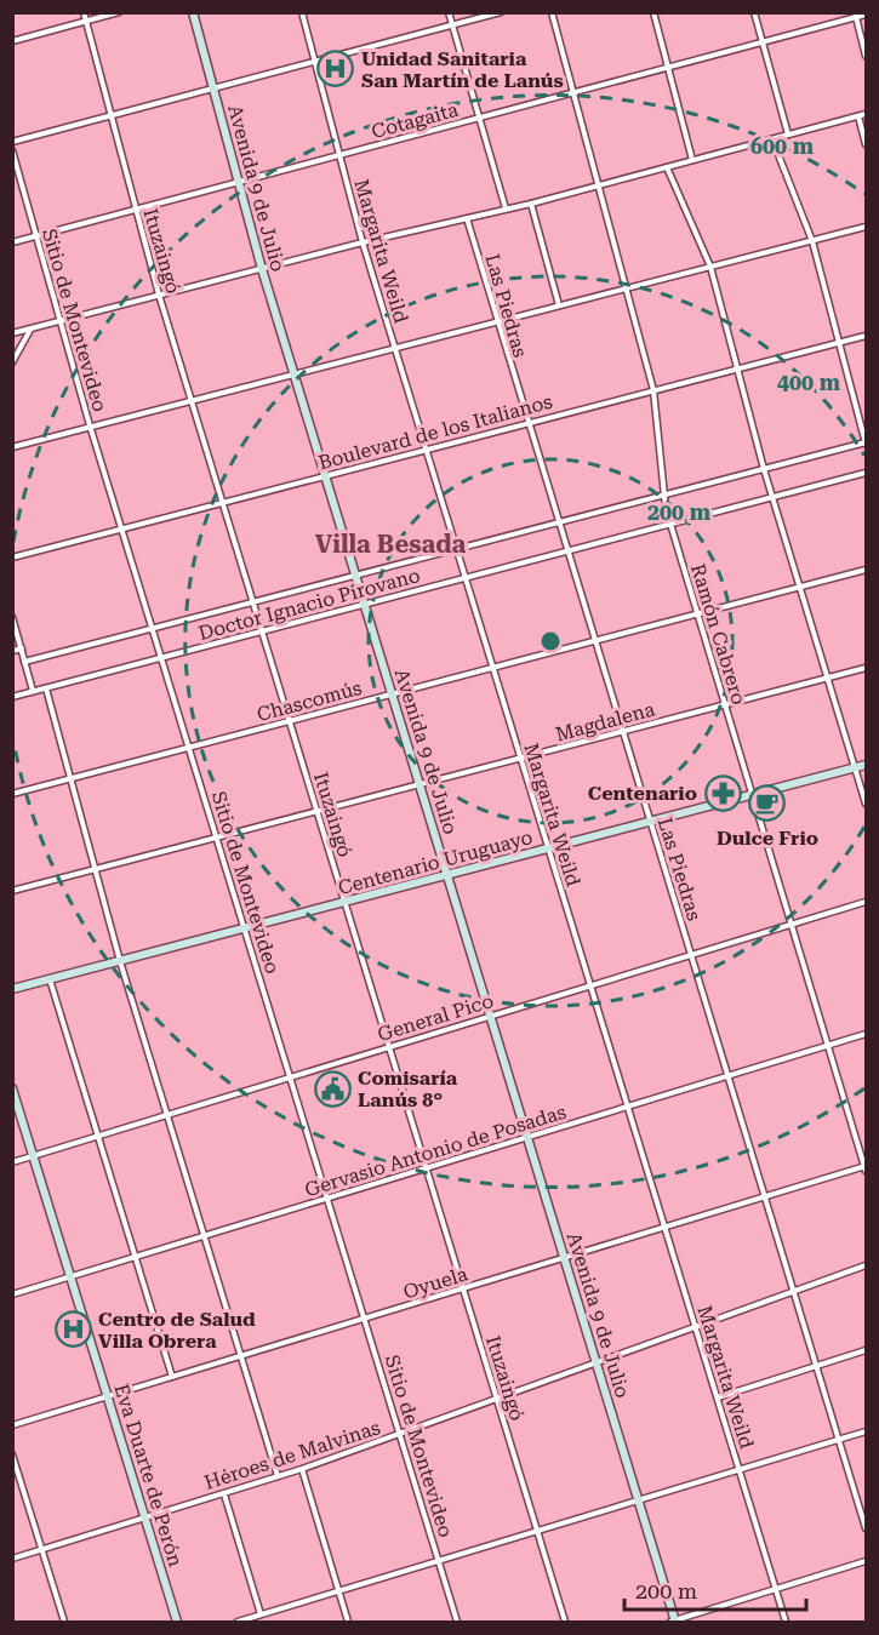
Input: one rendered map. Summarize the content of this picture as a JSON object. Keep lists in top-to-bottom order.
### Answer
{
  "streets": {
    "street": [
      "Cotagaita",
      "Avenida 9 de Julio",
      "Ituzaingó",
      "Margarita Weild",
      "Las Piedras",
      "Sitio de Montevideo",
      "Boulevard de los Italianos",
      "Doctor Ignacio Pirovano",
      "Ramón Cabrero",
      "Chascomús",
      "Magdalena",
      "Centenario Uruguayo",
      "General Pico",
      "Gervasio Antonio de Posadas",
      "Oyuela",
      "Héroes de Malvinas",
      "Eva Duarte de Perón"
    ]
  },
  "crossings": [
    ["Cotagaita", "Avenida 9 de Julio"],
    ["Cotagaita", "Ituzaingó"],
    ["Cotagaita", "Margarita Weild"],
    ["Cotagaita", "Sitio de Montevideo"],
    ["Cotagaita", "Ramón Cabrero"],
    ["Avenida 9 de Julio", "Boulevard de los Italianos"],
    ["Avenida 9 de Julio", "Doctor Ignacio Pirovano"],
    ["Avenida 9 de Julio", "Chascomús"],
    ["Avenida 9 de Julio", "Magdalena"],
    ["Avenida 9 de Julio", "Centenario Uruguayo"],
    ["Avenida 9 de Julio", "General Pico"],
    ["Avenida 9 de Julio", "Gervasio Antonio de Posadas"],
    ["Avenida 9 de Julio", "Oyuela"],
    ["Avenida 9 de Julio", "Héroes de Malvinas"],
    ["Ituzaingó", "Boulevard de los Italianos"],
    ["Ituzaingó", "Doctor Ignacio Pirovano"],
    ["Ituzaingó", "Chascomús"],
    ["Ituzaingó", "Magdalena"],
    ["Ituzaingó", "Centenario Uruguayo"],
    ["Ituzaingó", "General Pico"],
    ["Ituzaingó", "Gervasio Antonio de Posadas"],
    ["Ituzaingó", "Oyuela"],
    ["Ituzaingó", "Héroes de Malvinas"],
    ["Margarita Weild", "Boulevard de los Italianos"],
    ["Margarita Weild", "Doctor Ignacio Pirovano"],
    ["Margarita Weild", "Chascomús"],
    ["Margarita Weild", "Magdalena"],
    ["Margarita Weild", "Centenario Uruguayo"],
    ["Margarita Weild", "General Pico"],
    ["Margarita Weild", "Gervasio Antonio de Posadas"],
    ["Margarita Weild", "Oyuela"],
    ["Margarita Weild", "Héroes de Malvinas"],
    ["Las Piedras", "Boulevard de los Italianos"],
    ["Las Piedras", "Doctor Ignacio Pirovano"],
    ["Las Piedras", "Chascomús"],
    ["Las Piedras", "Magdalena"],
    ["Las Piedras", "Centenario Uruguayo"],
    ["Las Piedras", "General Pico"],
    ["Las Piedras", "Gervasio Antonio de Posadas"],
    ["Las Piedras", "Oyuela"],
    ["Las Piedras", "Héroes de Malvinas"],
    ["Sitio de Montevideo", "Boulevard de los Italianos"],
    ["Sitio de Montevideo", "Doctor Ignacio Pirovano"],
    ["Sitio de Montevideo", "Chascomús"],
    ["Sitio de Montevideo", "Magdalena"],
    ["Sitio de Montevideo", "Centenario Uruguayo"],
    ["Sitio de Montevideo", "General Pico"],
    ["Sitio de Montevideo", "Gervasio Antonio de Posadas"],
    ["Sitio de Montevideo", "Oyuela"],
    ["Sitio de Montevideo", "Héroes de Malvinas"],
    ["Boulevard de los Italianos", "Ramón Cabrero"],
    ["Doctor Ignacio Pirovano", "Ramón Cabrero"],
    ["Ramón Cabrero", "Chascomús"],
    ["Ramón Cabrero", "Magdalena"],
    ["Ramón Cabrero", "Centenario Uruguayo"],
    ["Ramón Cabrero", "General Pico"],
    ["Ramón Cabrero", "Gervasio Antonio de Posadas"],
    ["Ramón Cabrero", "Oyuela"],
    ["General Pico", "Eva Duarte de Perón"],
    ["Gervasio Antonio de Posadas", "Eva Duarte de Perón"],
    ["Oyuela", "Eva Duarte de Perón"],
    ["Héroes de Malvinas", "Eva Duarte de Perón"]
  ],
  "districts": ["Villa Besada"],
  "places": {
    "hospital": ["Unidad Sanitaria San Martín de Lanús", "Centro de Salud Villa Obrera"],
    "pharmacy": ["Centenario"],
    "cafe": ["Dulce Frio"],
    "public building": ["Comisaría Lanús 8°"]
  },
  "scale_bar": "200 m",
  "rings": ["600 m", "400 m", "200 m"]
}
